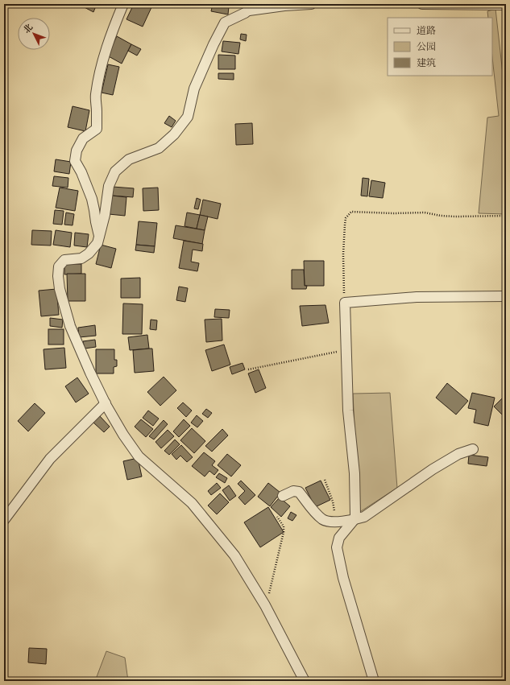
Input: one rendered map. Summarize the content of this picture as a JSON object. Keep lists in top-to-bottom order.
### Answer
{
  "legend": ["道路", "公园", "建筑"],
  "north": "top left"
}
